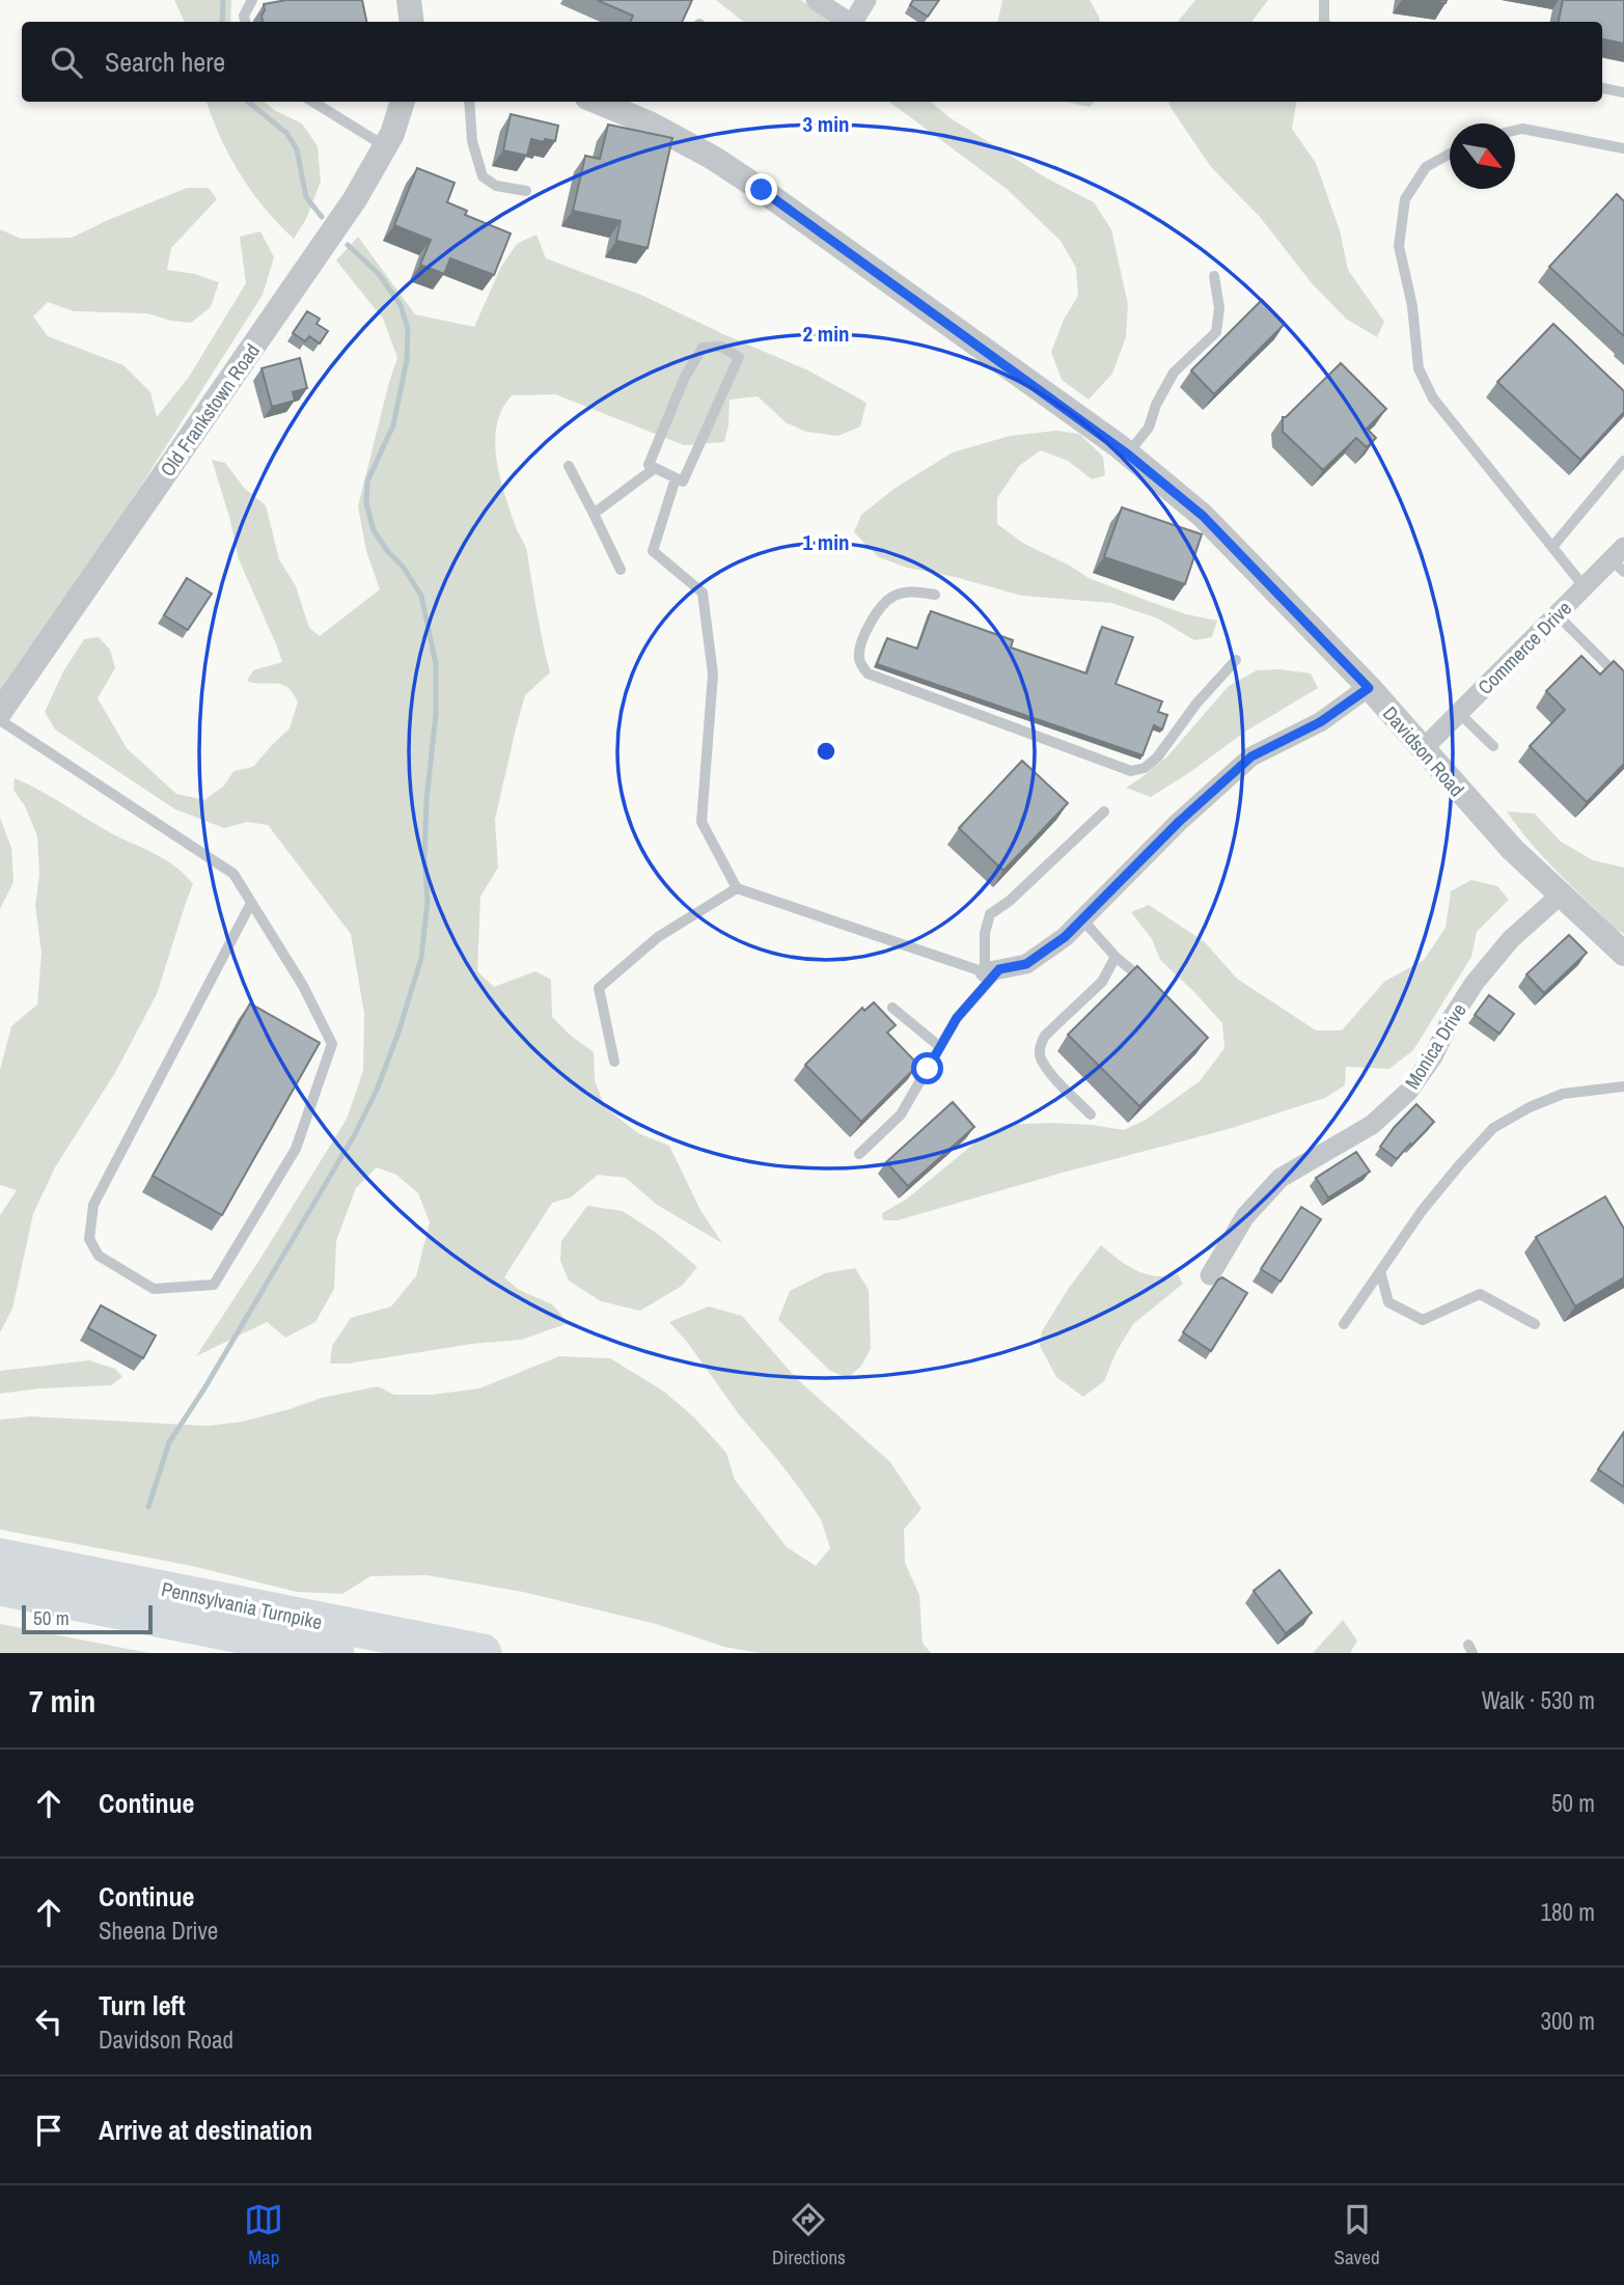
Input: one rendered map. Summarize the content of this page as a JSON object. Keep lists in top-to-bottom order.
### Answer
{
  "streets": {
    "highway": ["Pennsylvania Turnpike"],
    "street": [
      "Old Frankstown Road",
      "Commerce Drive",
      "Davidson Road",
      "Monica Drive"
    ]
  },
  "crossings": [
    ["Commerce Drive", "Davidson Road"],
    ["Davidson Road", "Monica Drive"]
  ],
  "scale_bar": "50 m",
  "north": "bottom right",
  "page": {
    "search": "Search here",
    "scale": "50 m",
    "heading": ["7 min", "Walk · 530 m"],
    "list": [
      ["Continue", "50 m"],
      ["Continue", "Sheena Drive", "180 m"],
      ["Turn left", "Davidson Road", "300 m"],
      "Arrive at destination"
    ],
    "nav": ["Map", "Directions", "Saved"]
  },
  "rings": ["3 min", "2 min", "1 min"]
}
